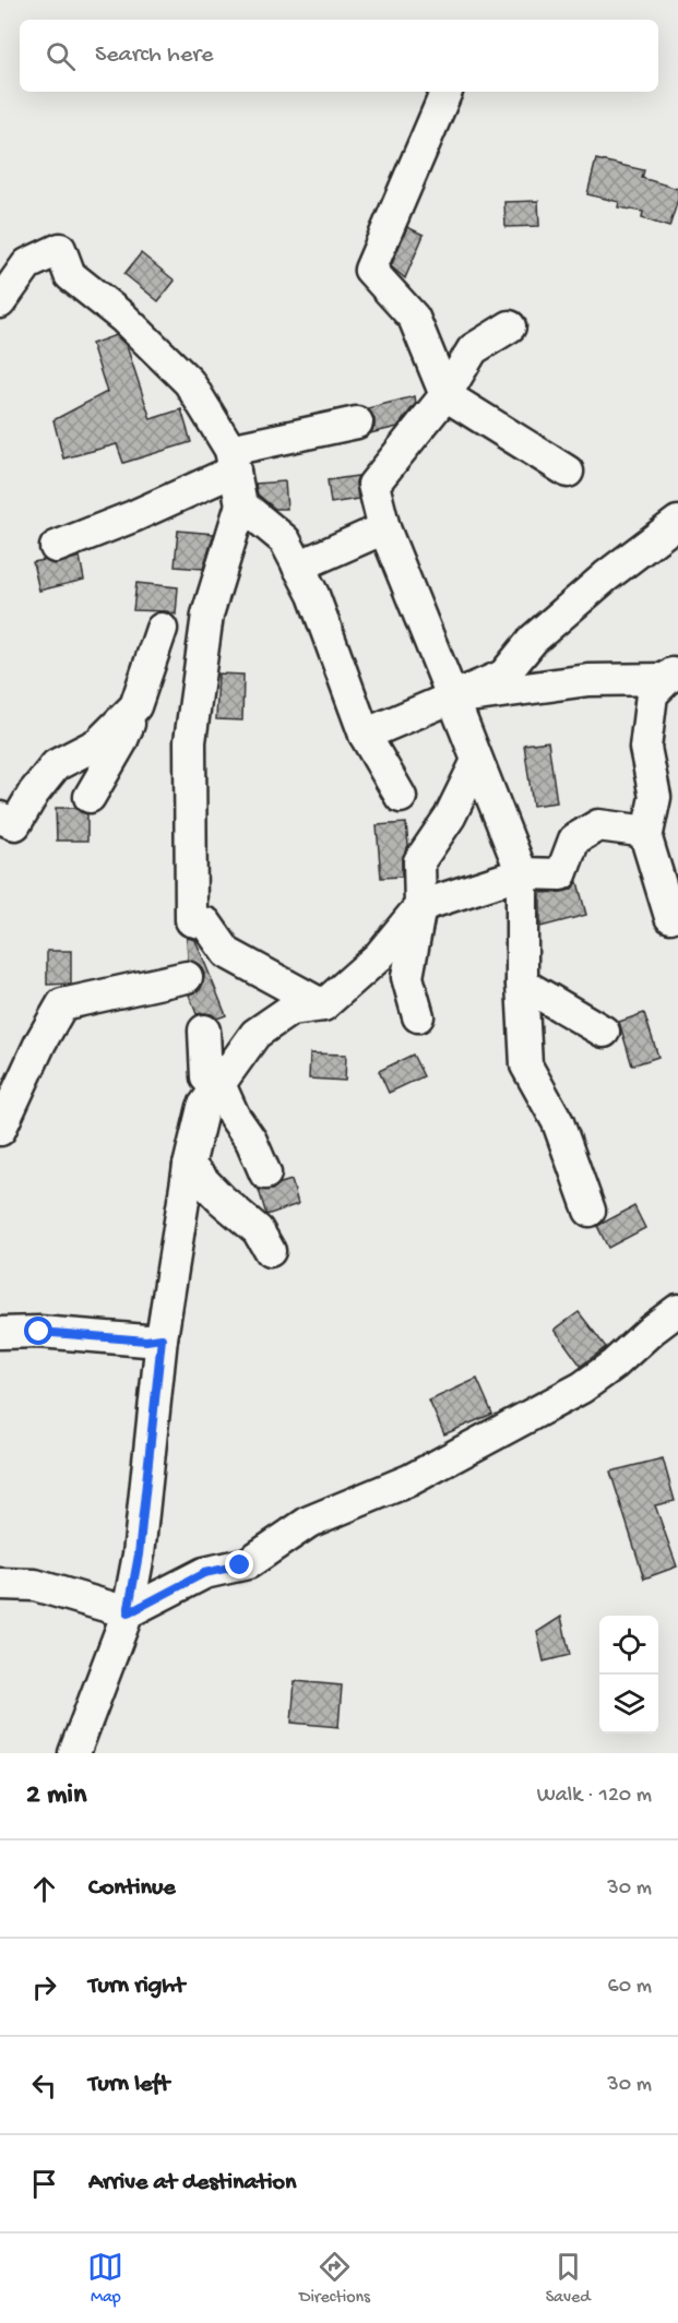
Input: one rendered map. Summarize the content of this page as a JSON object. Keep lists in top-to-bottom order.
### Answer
{
  "page": {
    "search": "Search here",
    "heading": ["2 min", "Walk · 120 m"],
    "list": [
      ["Continue", "30 m"],
      ["Turn right", "60 m"],
      ["Turn left", "30 m"],
      "Arrive at destination"
    ],
    "nav": ["Map", "Directions", "Saved"]
  }
}
